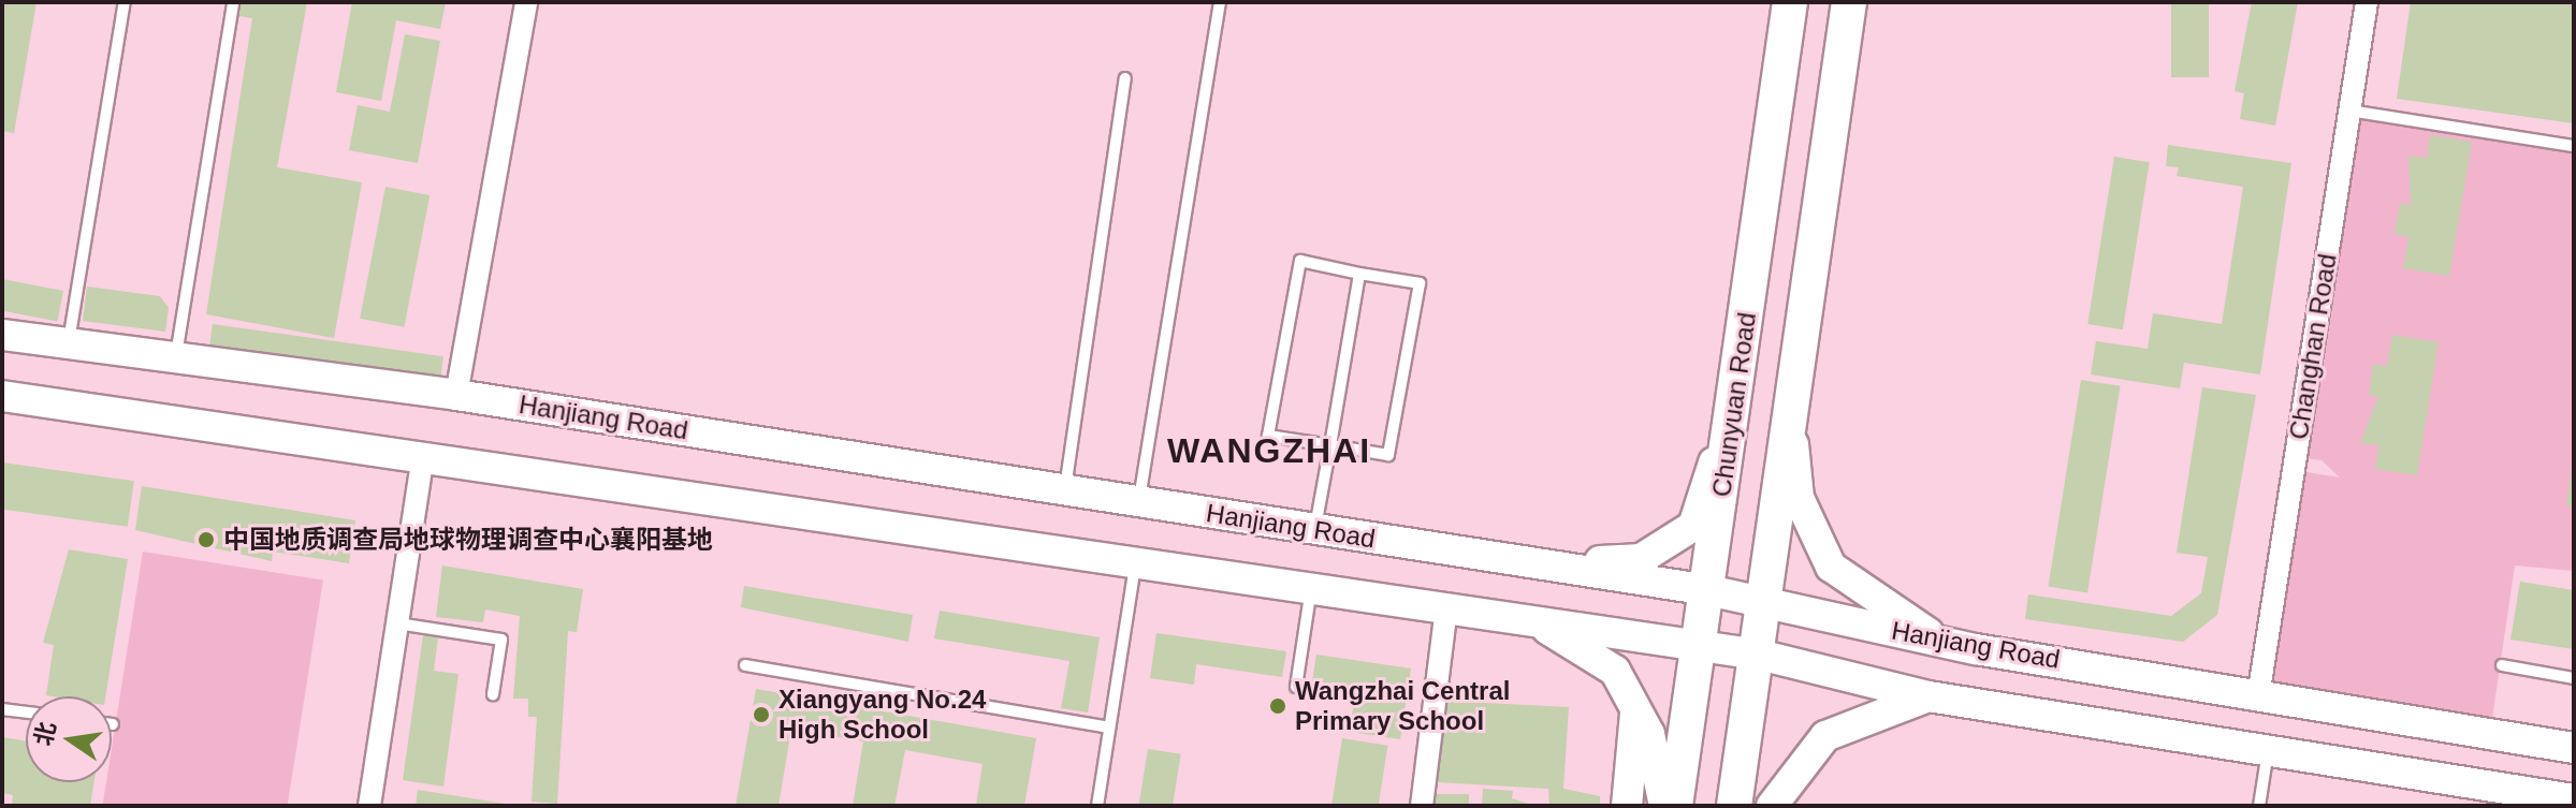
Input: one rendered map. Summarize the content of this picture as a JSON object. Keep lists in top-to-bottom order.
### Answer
{
  "streets": {
    "main road": ["Chunyuan Road", "Hanjiang Road"],
    "street": ["Changhan Road"]
  },
  "crossings": [
    ["Changhan Road", "Hanjiang Road"],
    ["Chunyuan Road", "Hanjiang Road"]
  ],
  "districts": ["WANGZHAI"],
  "places": ["中国地质调查局地球物理调查中心襄阳基地", "Wangzhai Central Primary School", "Xiangyang No.24 High School"],
  "north": "left"
}
